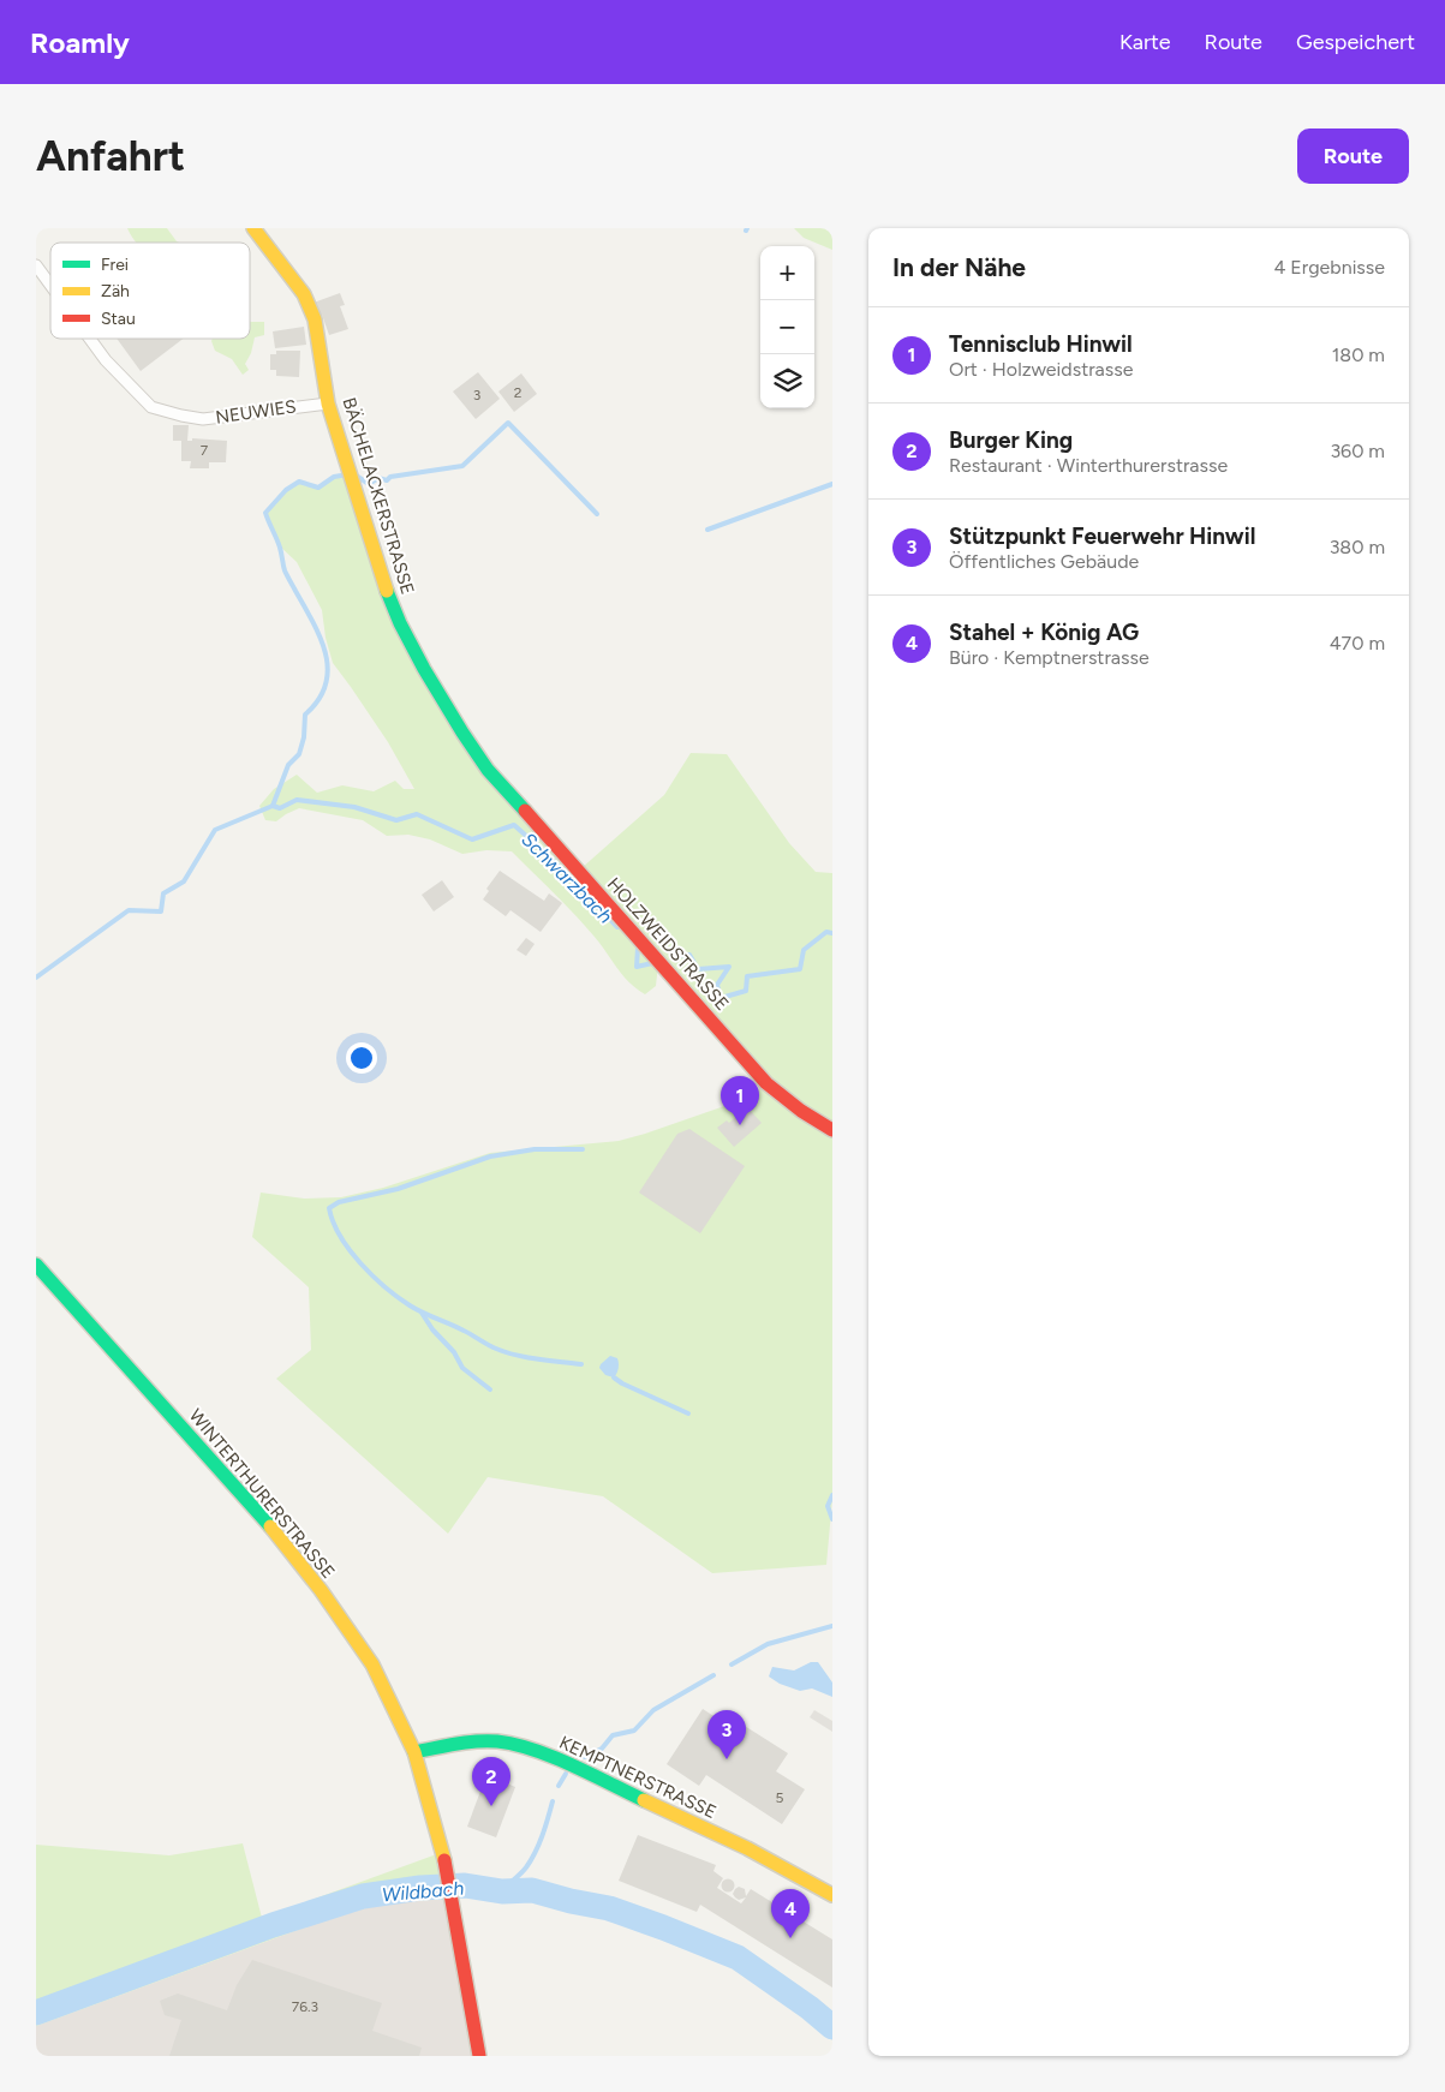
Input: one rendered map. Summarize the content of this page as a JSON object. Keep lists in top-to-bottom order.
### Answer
{
  "streets": {
    "street": [
      "NEUWIES",
      "BÄCHELACKERSTRASSE",
      "HOLZWEIDSTRASSE",
      "WINTERTHURERSTRASSE",
      "KEMPTNERSTRASSE"
    ]
  },
  "crossings": [
    ["NEUWIES", "BÄCHELACKERSTRASSE"],
    ["BÄCHELACKERSTRASSE", "HOLZWEIDSTRASSE"],
    ["WINTERTHURERSTRASSE", "KEMPTNERSTRASSE"]
  ],
  "water": ["Schwarzbach", "Wildbach"],
  "house_numbers": [
    "2",
    "3",
    "7",
    "5",
    "76.3"
  ],
  "legend": ["Frei", "Zäh", "Stau"],
  "page": {
    "header": "Roamly",
    "nav": ["Karte", "Route", "Gespeichert"],
    "buttons": "Route",
    "title": "Anfahrt",
    "heading": ["In der Nähe", "4 Ergebnisse"],
    "map_buttons": ["+", "−"],
    "list": [
      {
        "mark": "1",
        "name": "Tennisclub Hinwil",
        "note": "Ort · Holzweidstrasse",
        "value": "180 m"
      },
      {
        "mark": "2",
        "name": "Burger King",
        "note": "Restaurant · Winterthurerstrasse",
        "value": "360 m"
      },
      {
        "mark": "3",
        "name": "Stützpunkt Feuerwehr Hinwil",
        "note": "Öffentliches Gebäude",
        "value": "380 m"
      },
      {
        "mark": "4",
        "name": "Stahel + König AG",
        "note": "Büro · Kemptnerstrasse",
        "value": "470 m"
      }
    ],
    "pins": [
      "1",
      "3",
      "2",
      "4"
    ]
  }
}
